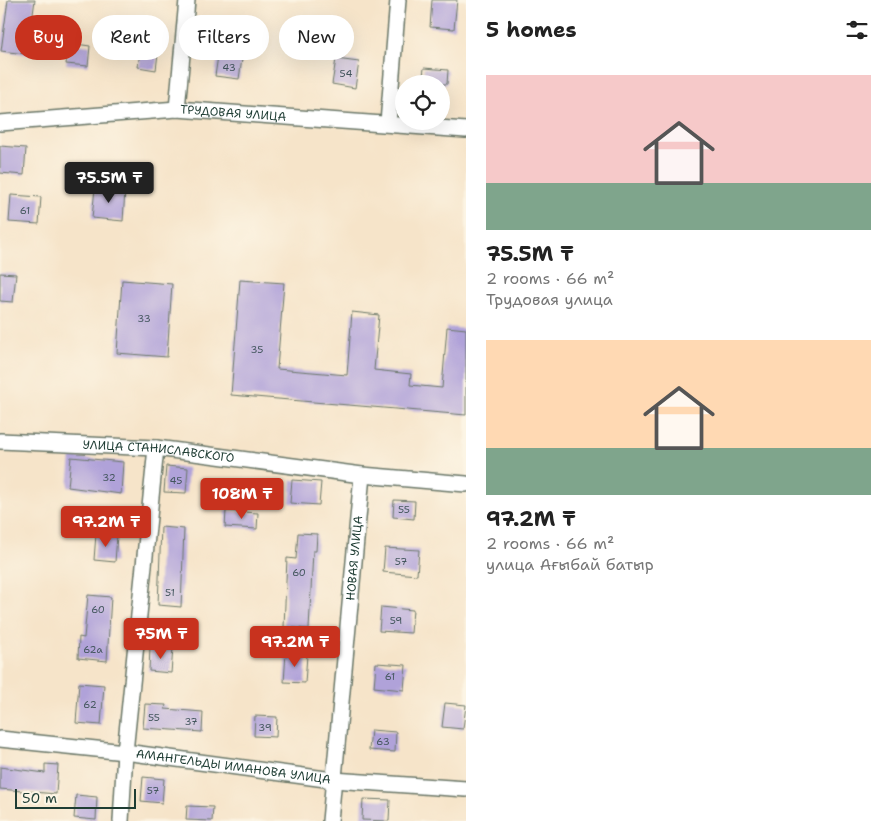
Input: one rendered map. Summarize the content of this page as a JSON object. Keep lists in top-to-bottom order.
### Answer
{
  "streets": {
    "street": [
      "ТРУДОВАЯ УЛИЦА",
      "УЛИЦА СТАНИСЛАВСКОГО",
      "НОВАЯ УЛИЦА",
      "АМАНГЕЛЬДЫ ИМАНОВА УЛИЦА"
    ]
  },
  "crossings": [
    ["УЛИЦА СТАНИСЛАВСКОГО", "НОВАЯ УЛИЦА"],
    ["НОВАЯ УЛИЦА", "АМАНГЕЛЬДЫ ИМАНОВА УЛИЦА"]
  ],
  "house_numbers": [
    "43",
    "54",
    "61",
    "33",
    "35",
    "32",
    "45",
    "55",
    "57",
    "60",
    "51",
    "60",
    "59",
    "62а",
    "61",
    "62",
    "55",
    "37",
    "39",
    "63",
    "57"
  ],
  "scale_bar": "50 m",
  "page": {
    "heading": "5 homes",
    "chip": [
      "Buy",
      "Rent",
      "Filters",
      "New"
    ],
    "list": [
      {
        "name": "75.5M ₸",
        "note": "2 rooms · 66 m² · Трудовая улица"
      },
      {
        "name": "97.2M ₸",
        "note": "2 rooms · 66 m² · улица Ағыбай батыр"
      }
    ],
    "price": [
      "75.5M ₸",
      "108M ₸",
      "97.2M ₸",
      "75M ₸",
      "97.2M ₸"
    ],
    "scale": "50 m"
  }
}
